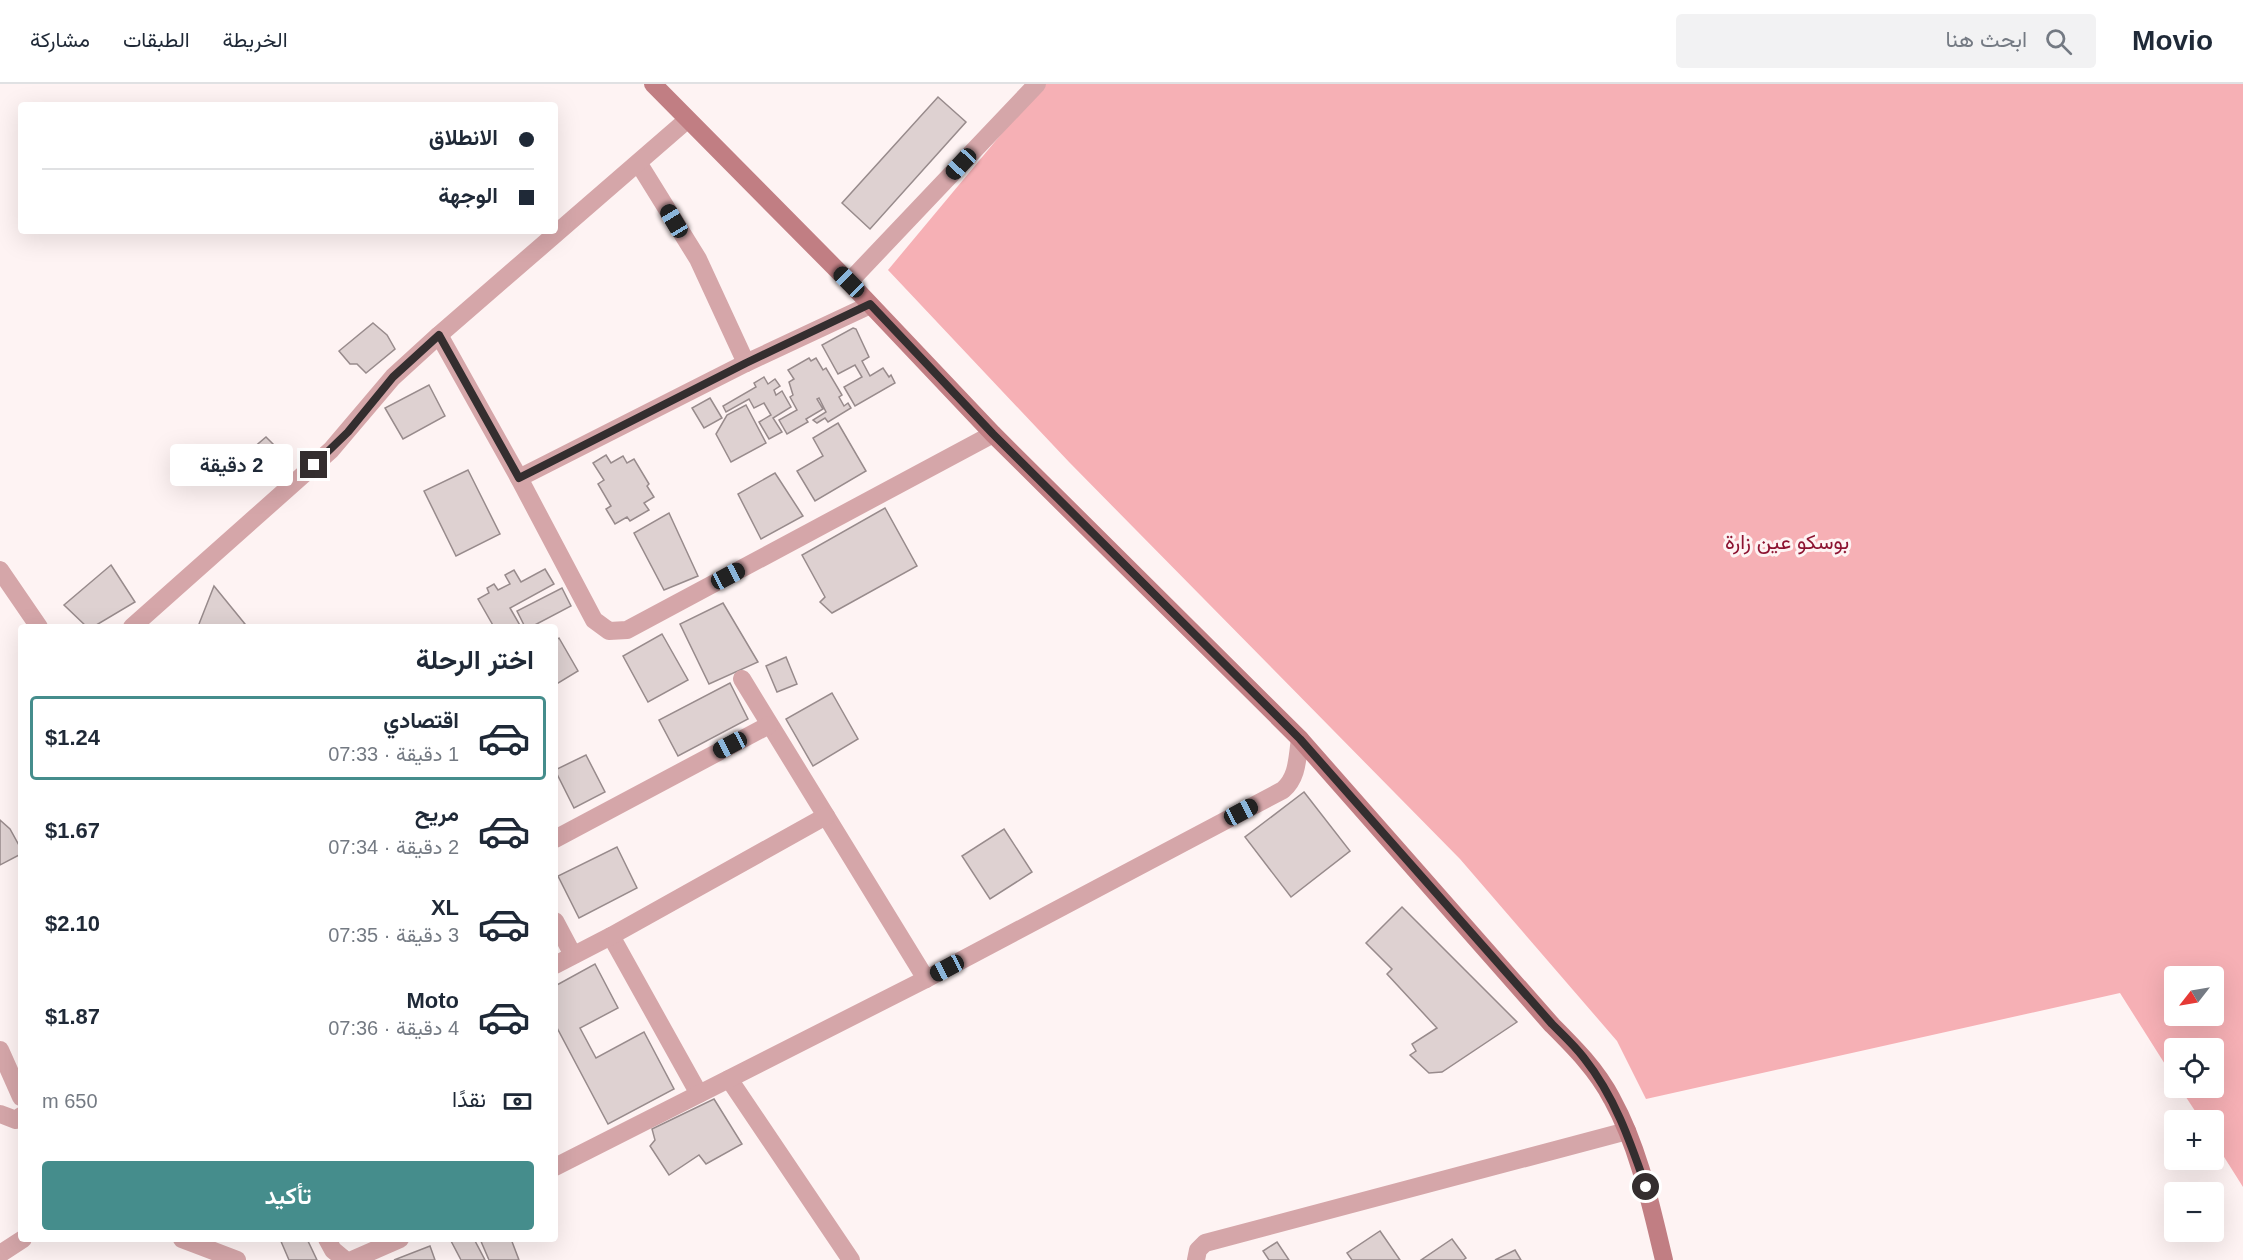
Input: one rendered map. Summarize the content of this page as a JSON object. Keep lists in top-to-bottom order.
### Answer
{
  "parks": ["بوسكو عين زارة"],
  "north": "bottom left",
  "page": {
    "header": "Movio",
    "search": "ابحث هنا",
    "nav": ["الخريطة", "الطبقات", "مشاركة"],
    "banner": ["الانطلاق", "الوجهة"],
    "bubble": "2 دقيقة",
    "heading": "اختر الرحلة",
    "list": [
      {
        "name": "اقتصادي",
        "note": "1 دقيقة · 07:33",
        "value": "$1.24"
      },
      {
        "name": "مريح",
        "note": "2 دقيقة · 07:34",
        "value": "$1.67"
      },
      {
        "name": "XL",
        "note": "3 دقيقة · 07:35",
        "value": "$2.10"
      },
      {
        "name": "Moto",
        "note": "4 دقيقة · 07:36",
        "value": "$1.87"
      }
    ],
    "map_buttons": ["+", "−"],
    "pay": ["نقدًا", "650 m"],
    "buttons": "تأكيد"
  }
}
